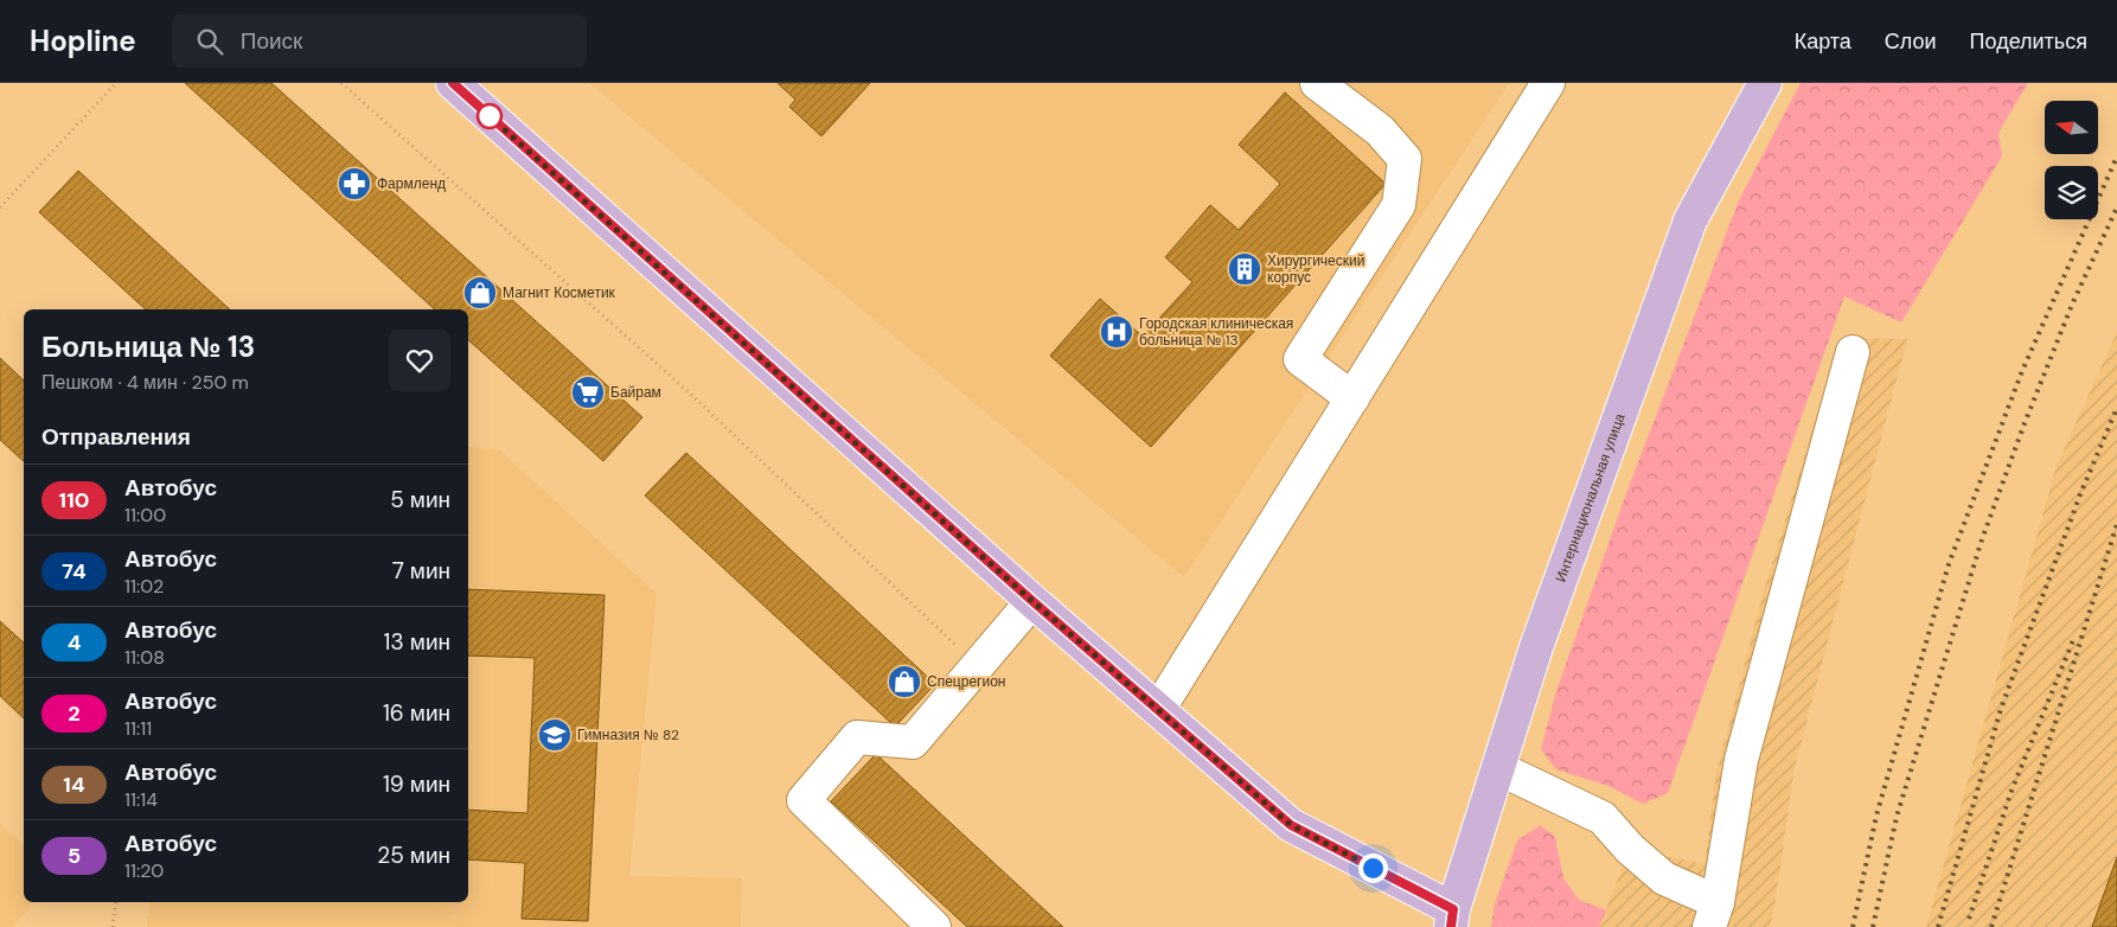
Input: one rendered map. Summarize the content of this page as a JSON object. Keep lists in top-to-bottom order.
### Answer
{
  "streets": {
    "main road": ["Интернациональная улица"]
  },
  "places": {
    "pharmacy": ["Фармленд"],
    "building": ["Хирургический корпус"],
    "shop": ["Магнит Косметик", "Спецрегион"],
    "hospital": ["Городская клиническая больница № 13"],
    "supermarket": ["Байрам"],
    "school or university": ["Гимназия № 82"]
  },
  "lines": ["bus line 110"],
  "north": "left",
  "page": {
    "header": "Hopline",
    "search": "Поиск",
    "nav": ["Карта", "Слои", "Поделиться"],
    "heading": [
      ["Больница № 13", "Пешком · 4 мин · 250 m"],
      "Отправления"
    ],
    "list": [
      {
        "mark": "110",
        "name": "Автобус",
        "note": "11:00",
        "value": "5 мин"
      },
      {
        "mark": "74",
        "name": "Автобус",
        "note": "11:02",
        "value": "7 мин"
      },
      {
        "mark": "4",
        "name": "Автобус",
        "note": "11:08",
        "value": "13 мин"
      },
      {
        "mark": "2",
        "name": "Автобус",
        "note": "11:11",
        "value": "16 мин"
      },
      {
        "mark": "14",
        "name": "Автобус",
        "note": "11:14",
        "value": "19 мин"
      },
      {
        "mark": "5",
        "name": "Автобус",
        "note": "11:20",
        "value": "25 мин"
      }
    ]
  }
}
